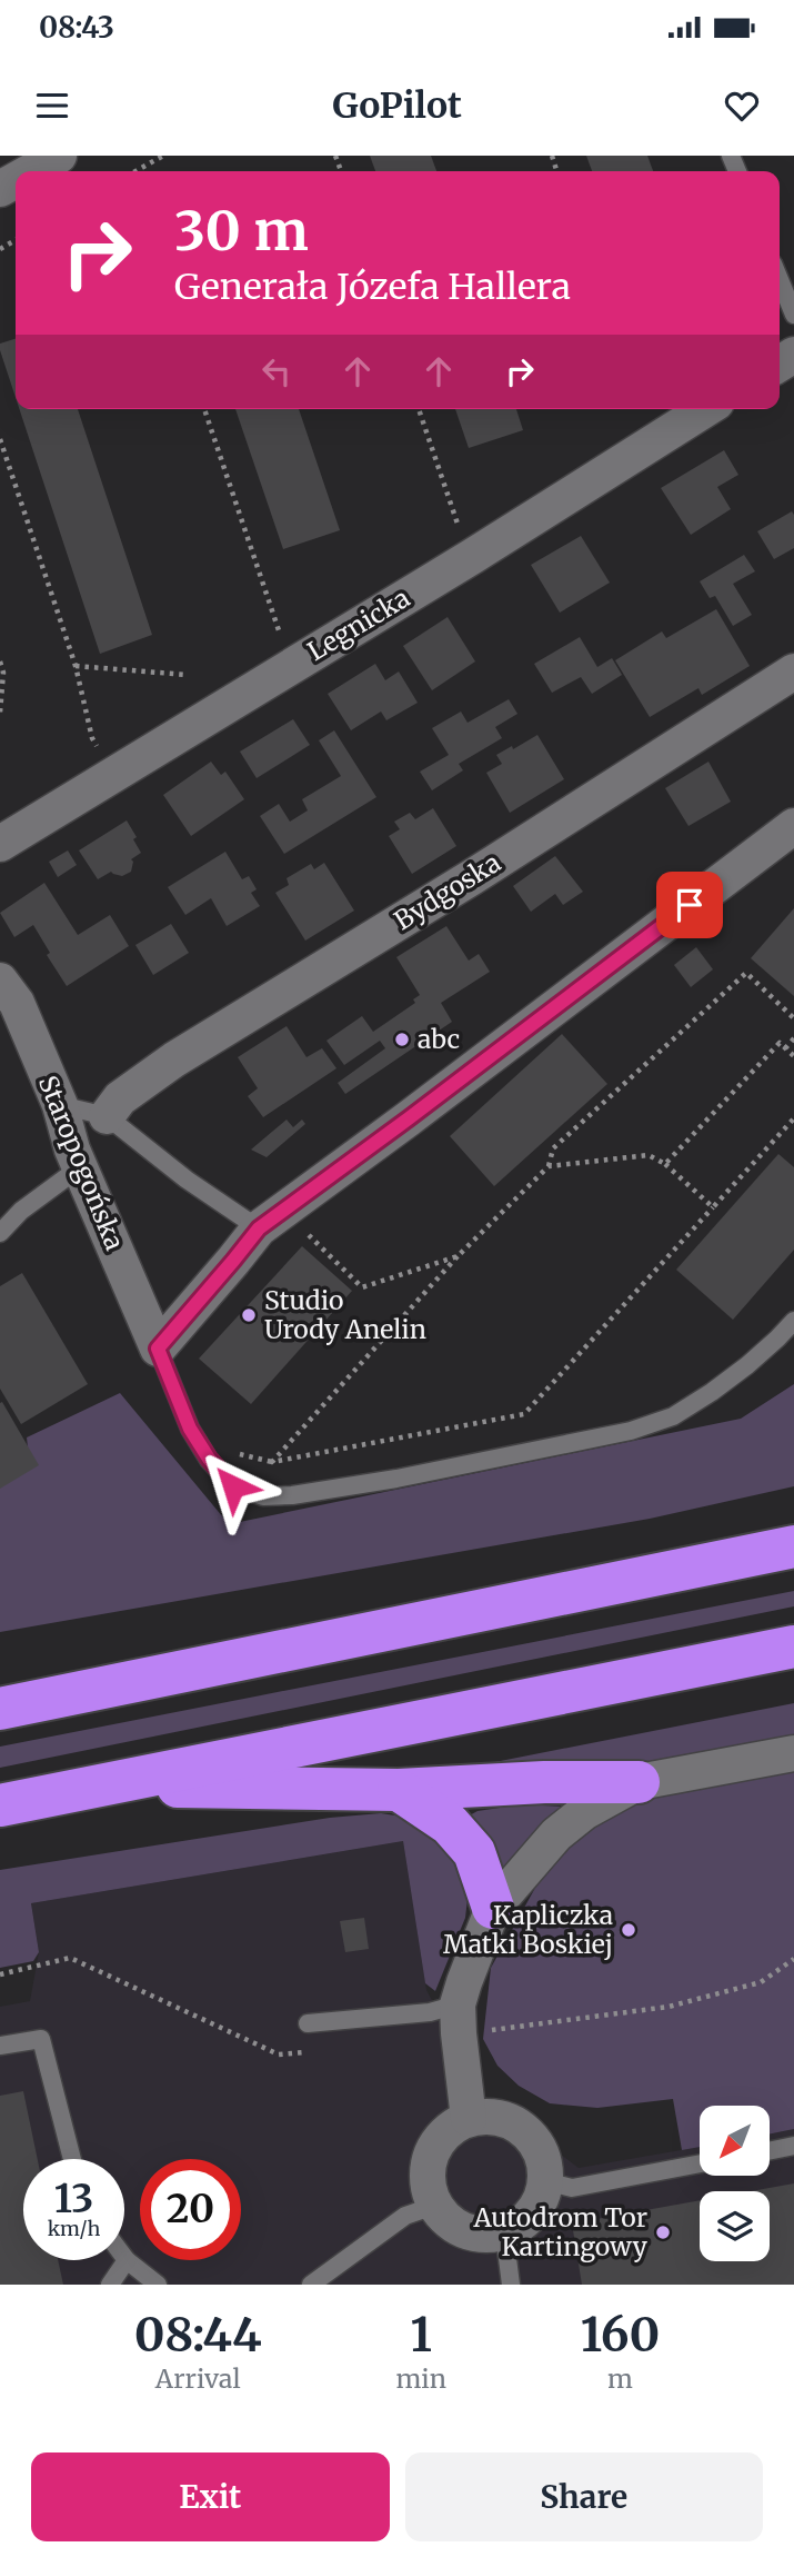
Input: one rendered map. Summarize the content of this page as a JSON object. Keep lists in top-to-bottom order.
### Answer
{
  "streets": {
    "street": ["Legnicka", "Bydgoska", "Staropogońska"]
  },
  "places": [
    "abc",
    "Studio Urody Anelin",
    "Kapliczka Matki Boskiej",
    "Autodrom Tor Kartingowy"
  ],
  "north": "bottom left",
  "page": {
    "status": "08:43",
    "header": "GoPilot",
    "turn": ["30 m", "Generała Józefa Hallera"],
    "speed": "13 km/h",
    "limit": "20",
    "eta": [
      "08:44",
      "Arrival",
      "1",
      "min",
      "160",
      "m"
    ],
    "buttons": ["Exit", "Share"]
  }
}
